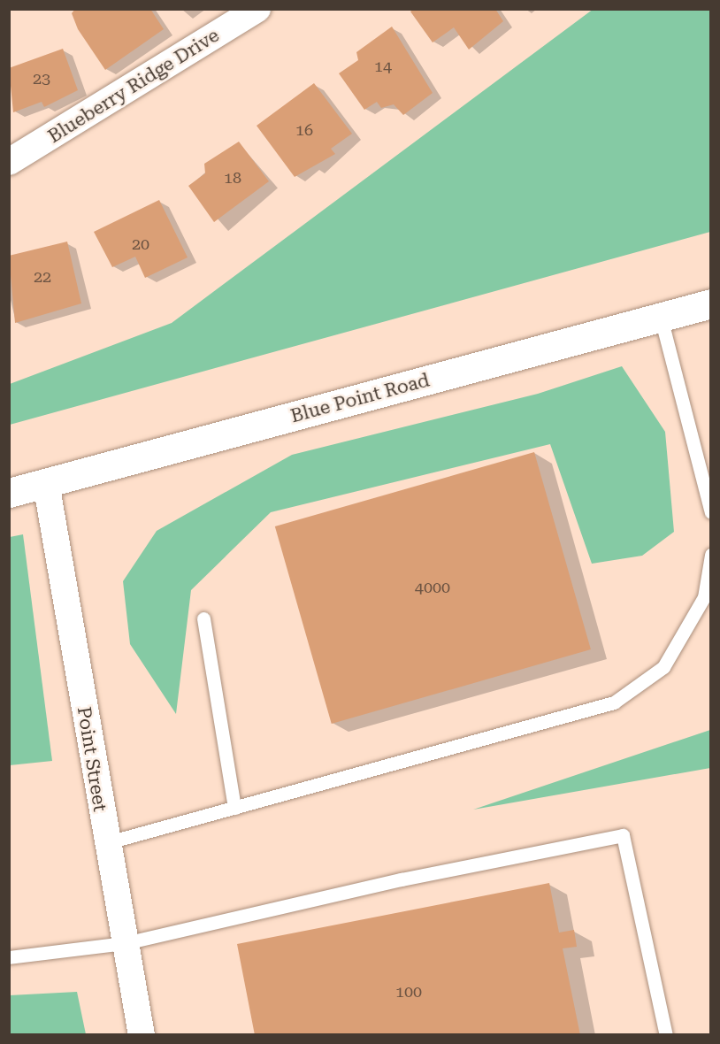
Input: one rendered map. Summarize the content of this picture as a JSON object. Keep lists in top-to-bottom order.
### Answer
{
  "streets": {
    "street": ["Blueberry Ridge Drive", "Blue Point Road", "Point Street"]
  },
  "crossings": [
    ["Blue Point Road", "Point Street"]
  ],
  "house_numbers": [
    "14",
    "23",
    "16",
    "18",
    "20",
    "22",
    "4000",
    "100"
  ]
}
